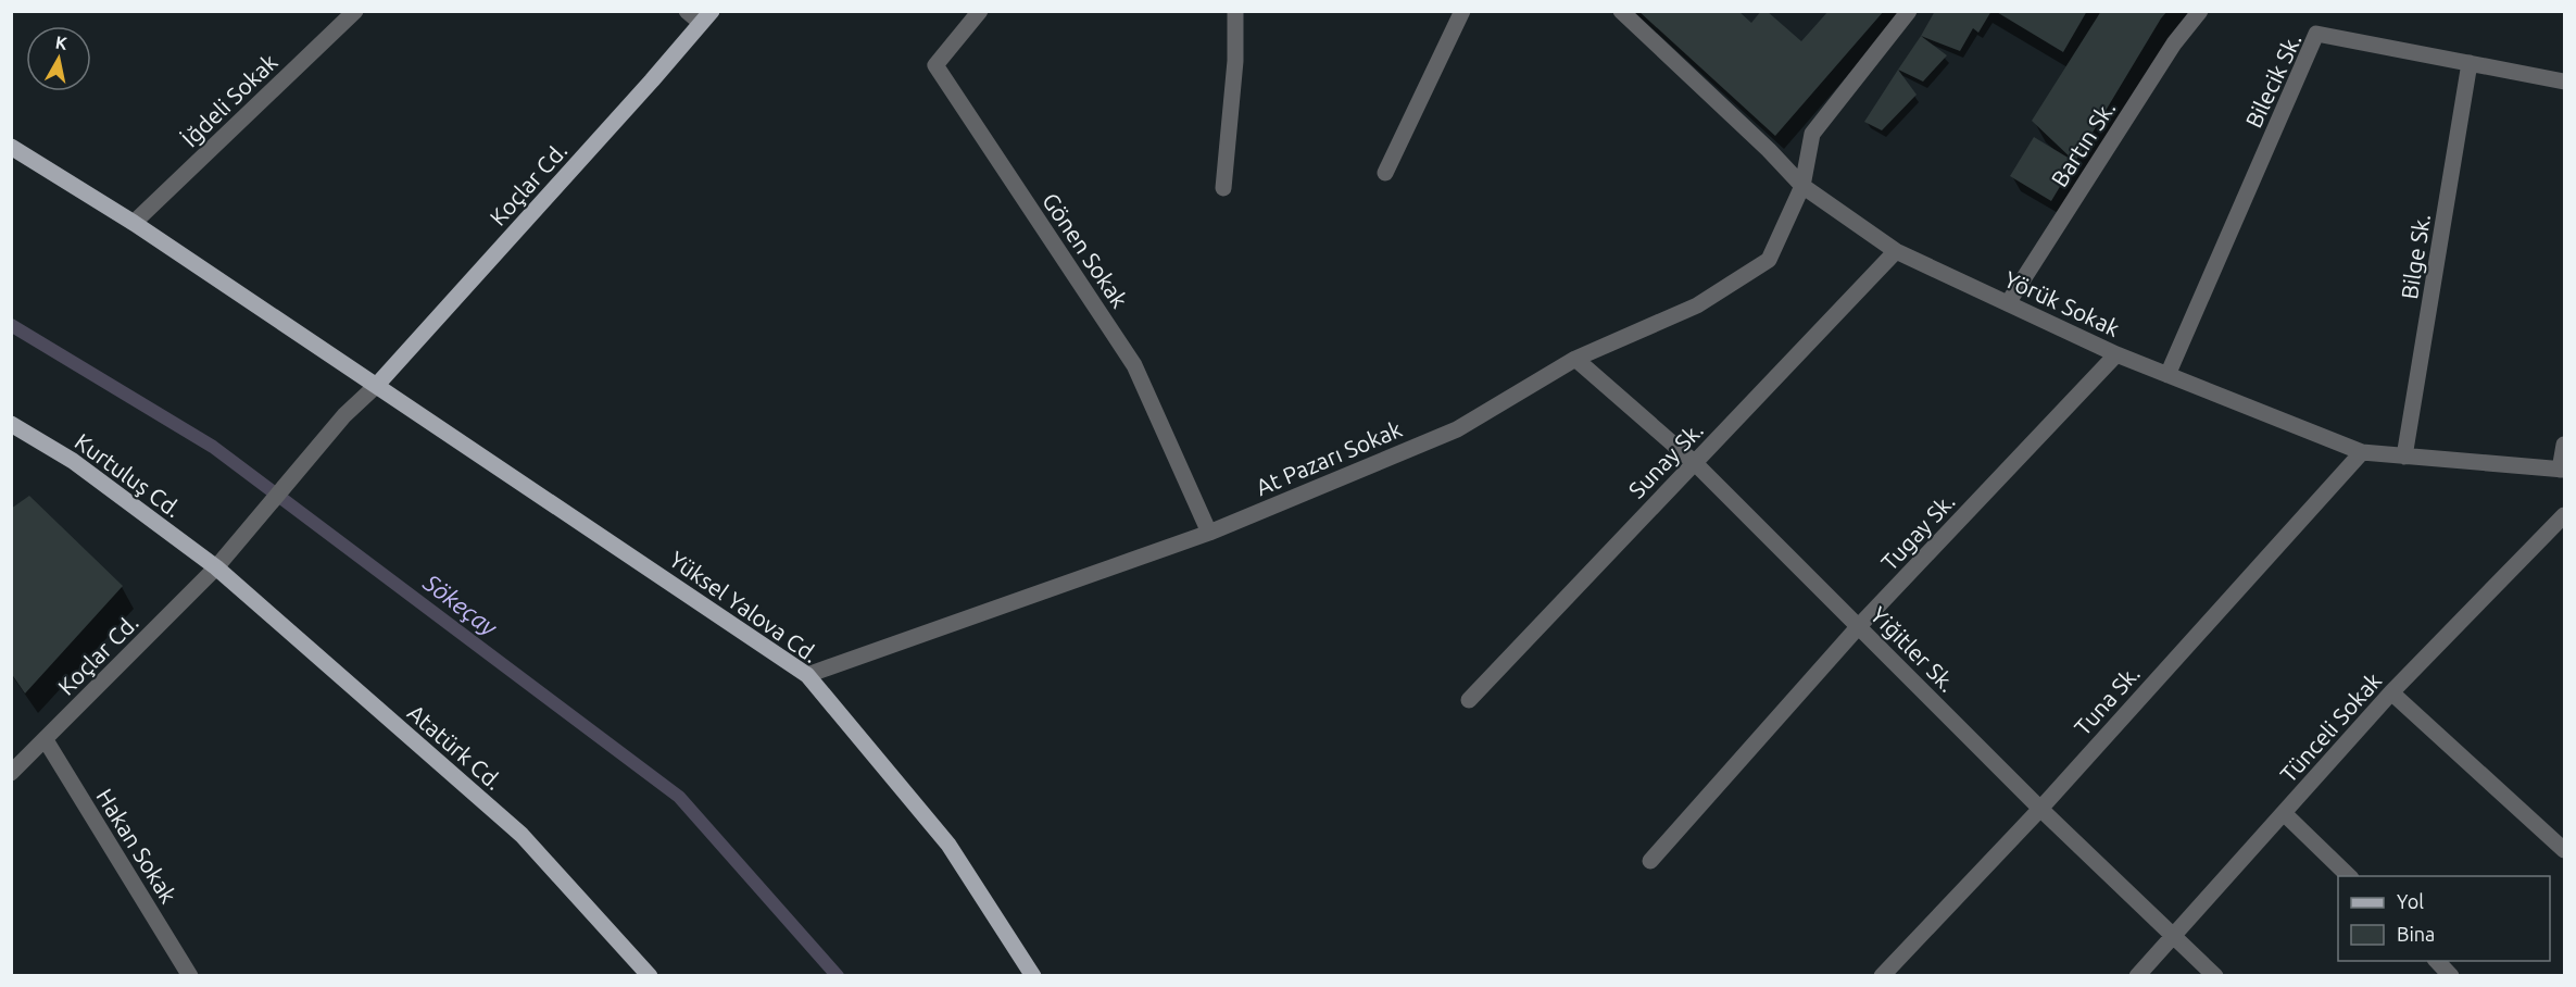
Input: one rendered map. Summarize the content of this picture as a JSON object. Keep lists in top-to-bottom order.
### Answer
{
  "streets": {
    "main road": [
      "Koçlar Cd.",
      "Kurtuluş Cd.",
      "Yüksel Yalova Cd.",
      "Atatürk Cd."
    ],
    "street": [
      "Bilecik Sk.",
      "İğdeli Sokak",
      "Bartın Sk.",
      "Gönen Sokak",
      "Bilge Sk.",
      "Yörük Sokak",
      "At Pazarı Sokak",
      "Sunay Sk.",
      "Tugay Sk.",
      "Yiğitler Sk.",
      "Tuna Sk.",
      "Tünceli Sokak",
      "Hakan Sokak"
    ]
  },
  "crossings": [
    ["Bilecik Sk.", "Bilge Sk."],
    ["Bilecik Sk.", "Yörük Sokak"],
    ["İğdeli Sokak", "Yüksel Yalova Cd."],
    ["Bartın Sk.", "Yörük Sokak"],
    ["Koçlar Cd.", "Kurtuluş Cd."],
    ["Koçlar Cd.", "Yüksel Yalova Cd."],
    ["Koçlar Cd.", "Atatürk Cd."],
    ["Koçlar Cd.", "Hakan Sokak"],
    ["Gönen Sokak", "At Pazarı Sokak"],
    ["Bilge Sk.", "Yörük Sokak"],
    ["Yörük Sokak", "At Pazarı Sokak"],
    ["Yörük Sokak", "Sunay Sk."],
    ["Yörük Sokak", "Tugay Sk."],
    ["Yörük Sokak", "Tuna Sk."],
    ["At Pazarı Sokak", "Yüksel Yalova Cd."],
    ["At Pazarı Sokak", "Yiğitler Sk."],
    ["Sunay Sk.", "Yiğitler Sk."],
    ["Kurtuluş Cd.", "Atatürk Cd."],
    ["Tugay Sk.", "Yiğitler Sk."],
    ["Yiğitler Sk.", "Tuna Sk."],
    ["Yiğitler Sk.", "Tünceli Sokak"]
  ],
  "water": ["Sökeçay"],
  "legend": ["Yol", "Bina"],
  "north": "top"
}
